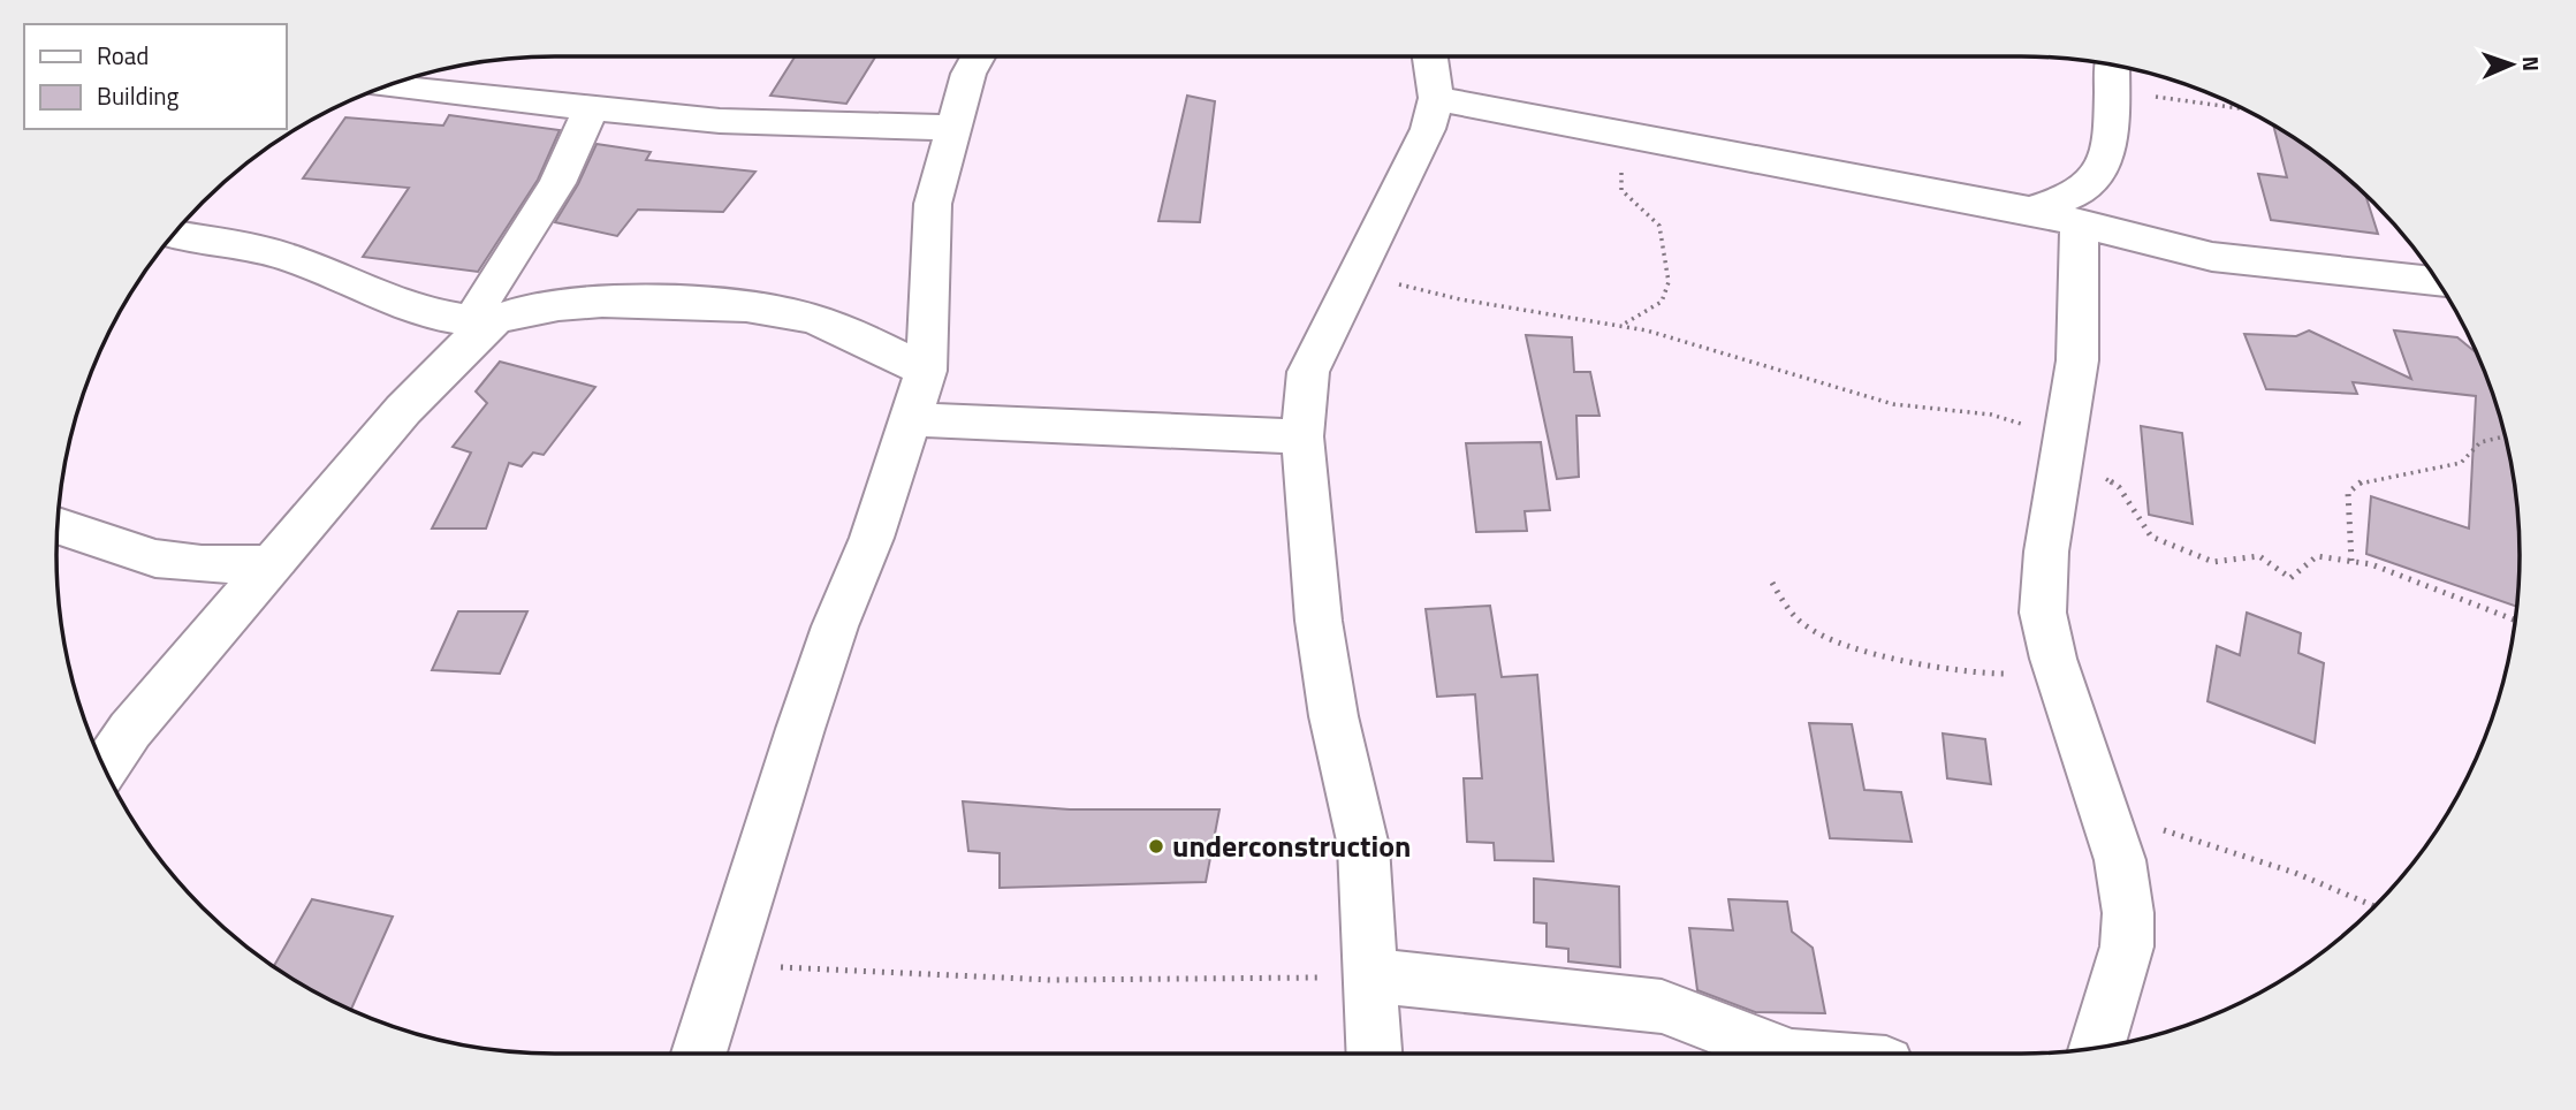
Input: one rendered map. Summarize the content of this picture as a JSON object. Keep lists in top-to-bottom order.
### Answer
{
  "places": ["underconstruction"],
  "legend": ["Road", "Building"],
  "north": "right"
}
